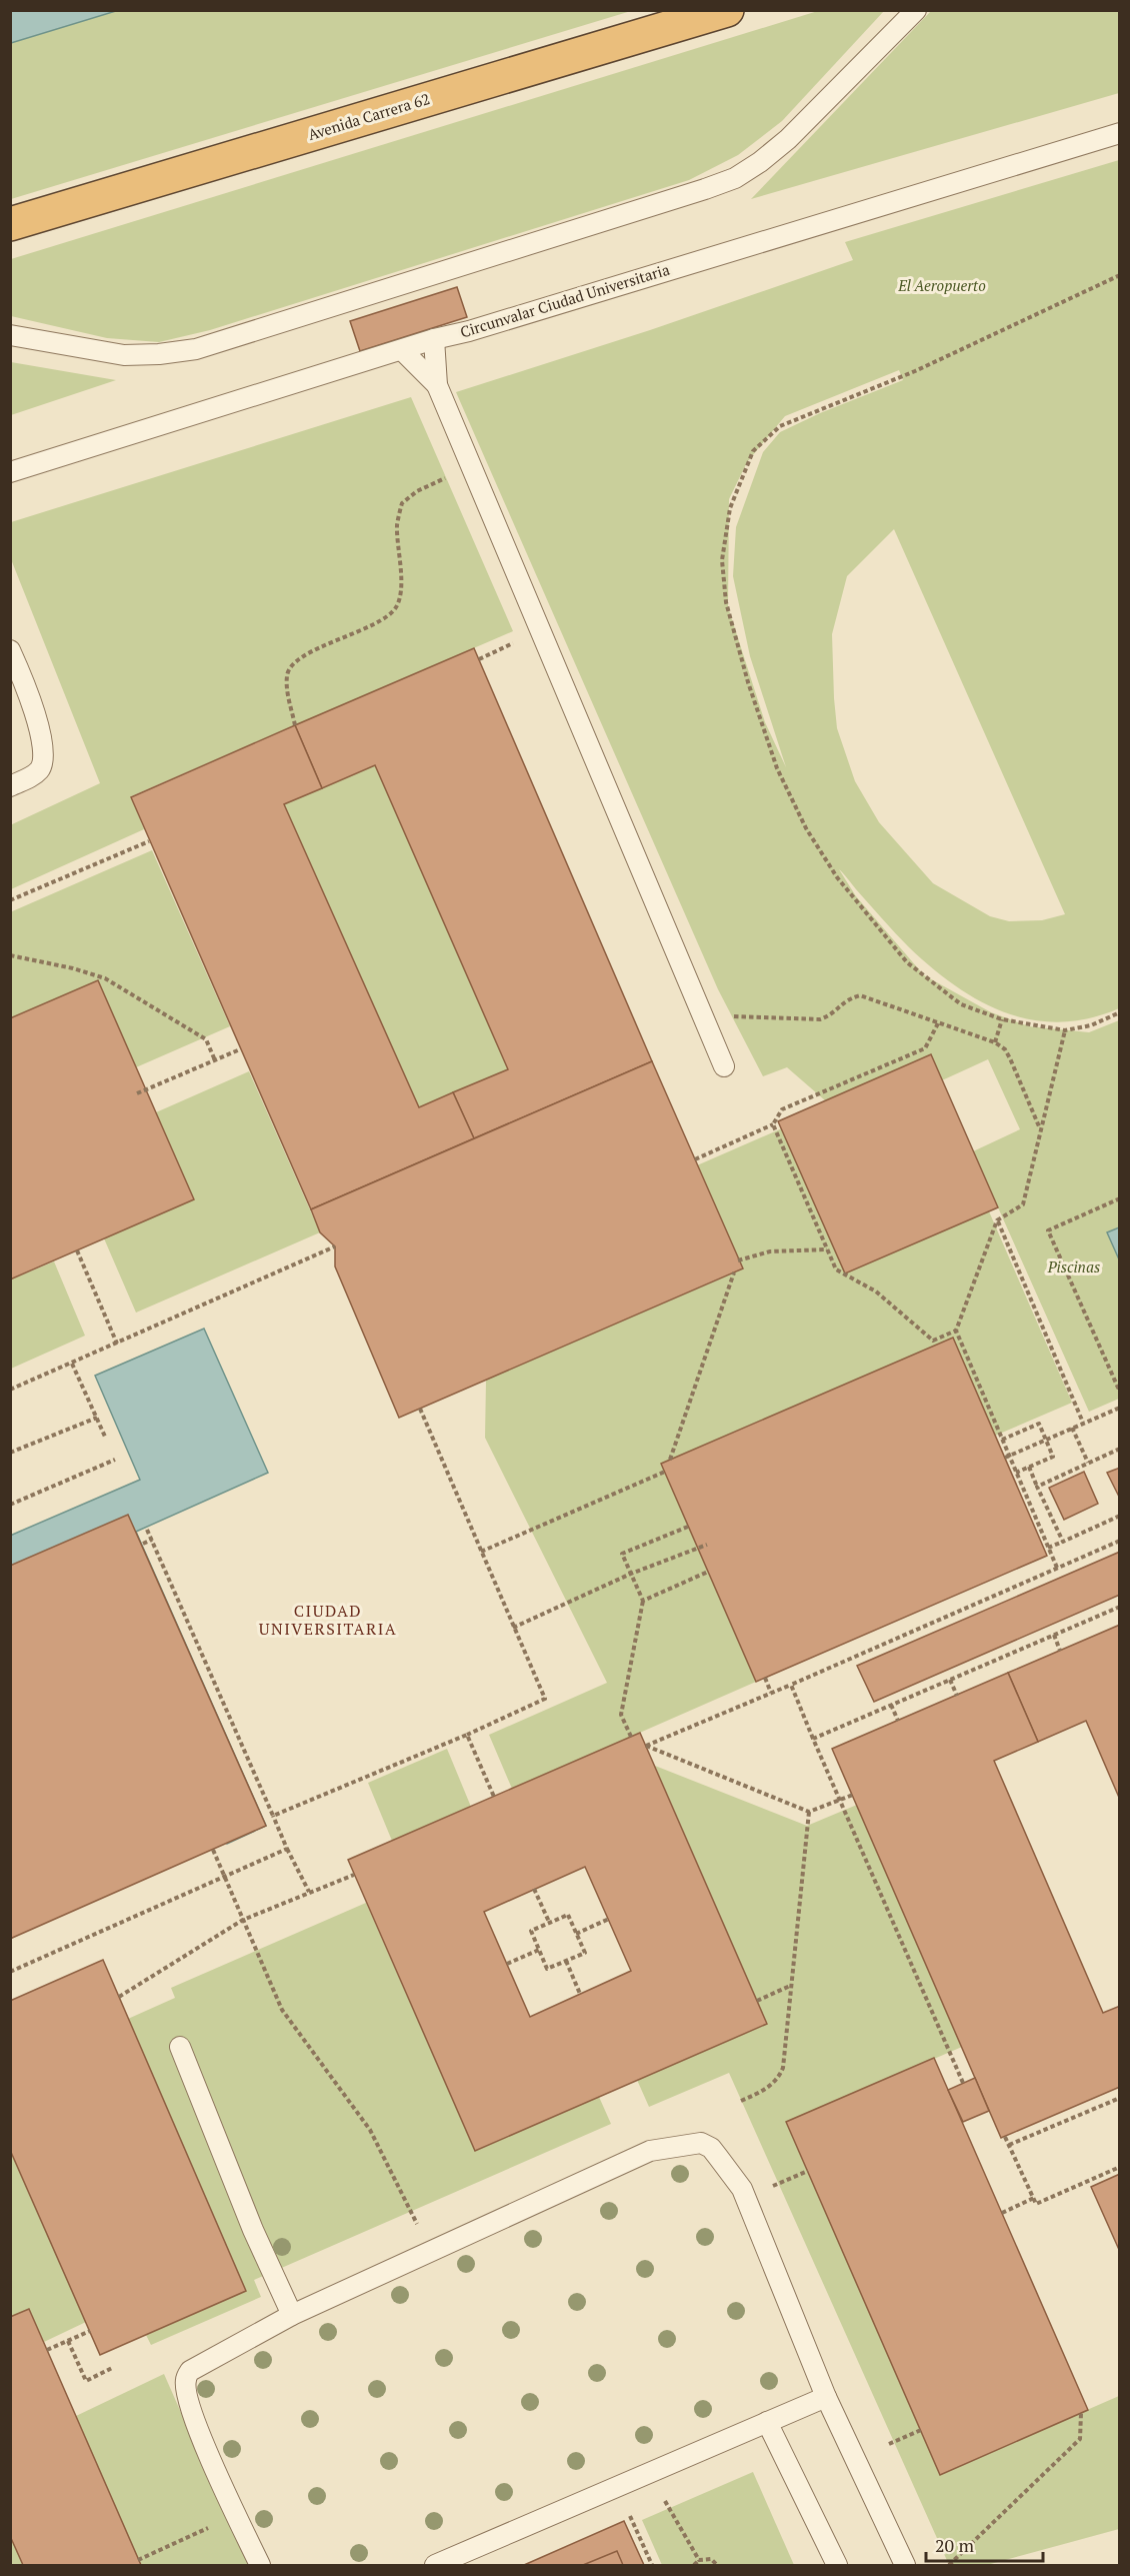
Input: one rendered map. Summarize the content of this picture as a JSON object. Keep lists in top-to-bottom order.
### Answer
{
  "streets": {
    "highway": ["Avenida Carrera 62"],
    "lane": ["Circunvalar Ciudad Universitaria"]
  },
  "districts": ["CIUDAD UNIVERSITARIA"],
  "parks": ["El Aeropuerto", "Piscinas"],
  "scale_bar": "20 m"
}
